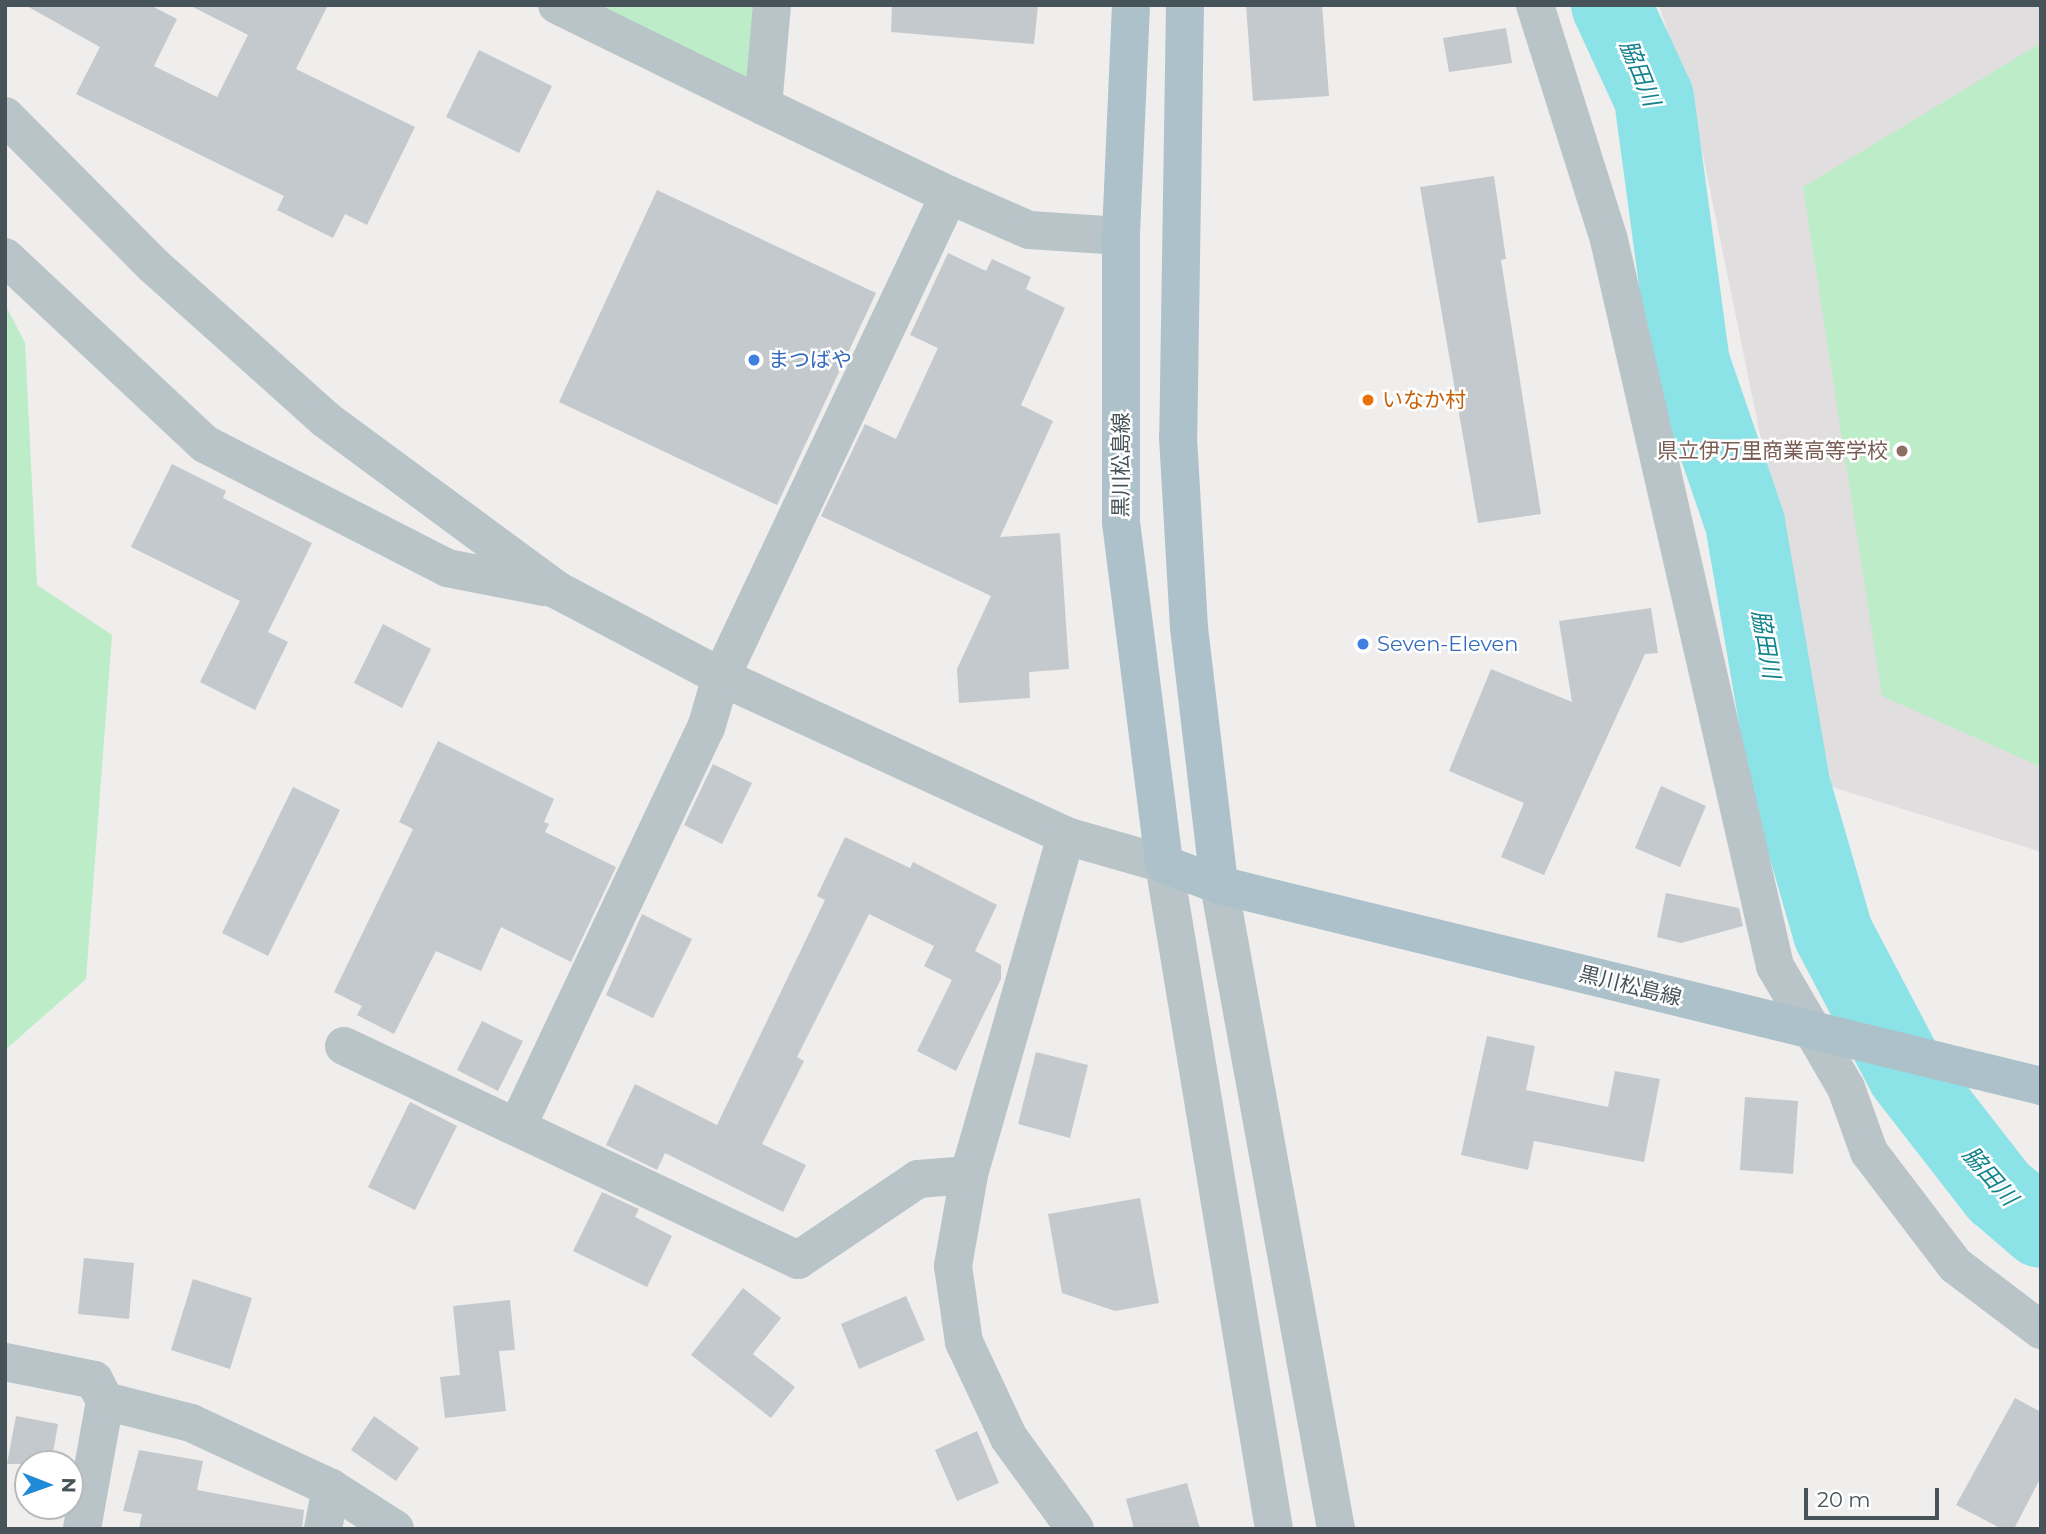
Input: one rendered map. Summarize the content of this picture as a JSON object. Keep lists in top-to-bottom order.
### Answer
{
  "streets": {
    "main road": ["黒川松島線"]
  },
  "water": ["脇田川"],
  "places": [
    "まつばや",
    "いなか村",
    "県立伊万里商業高等学校",
    "Seven-Eleven"
  ],
  "scale_bar": "20 m",
  "north": "right"
}
